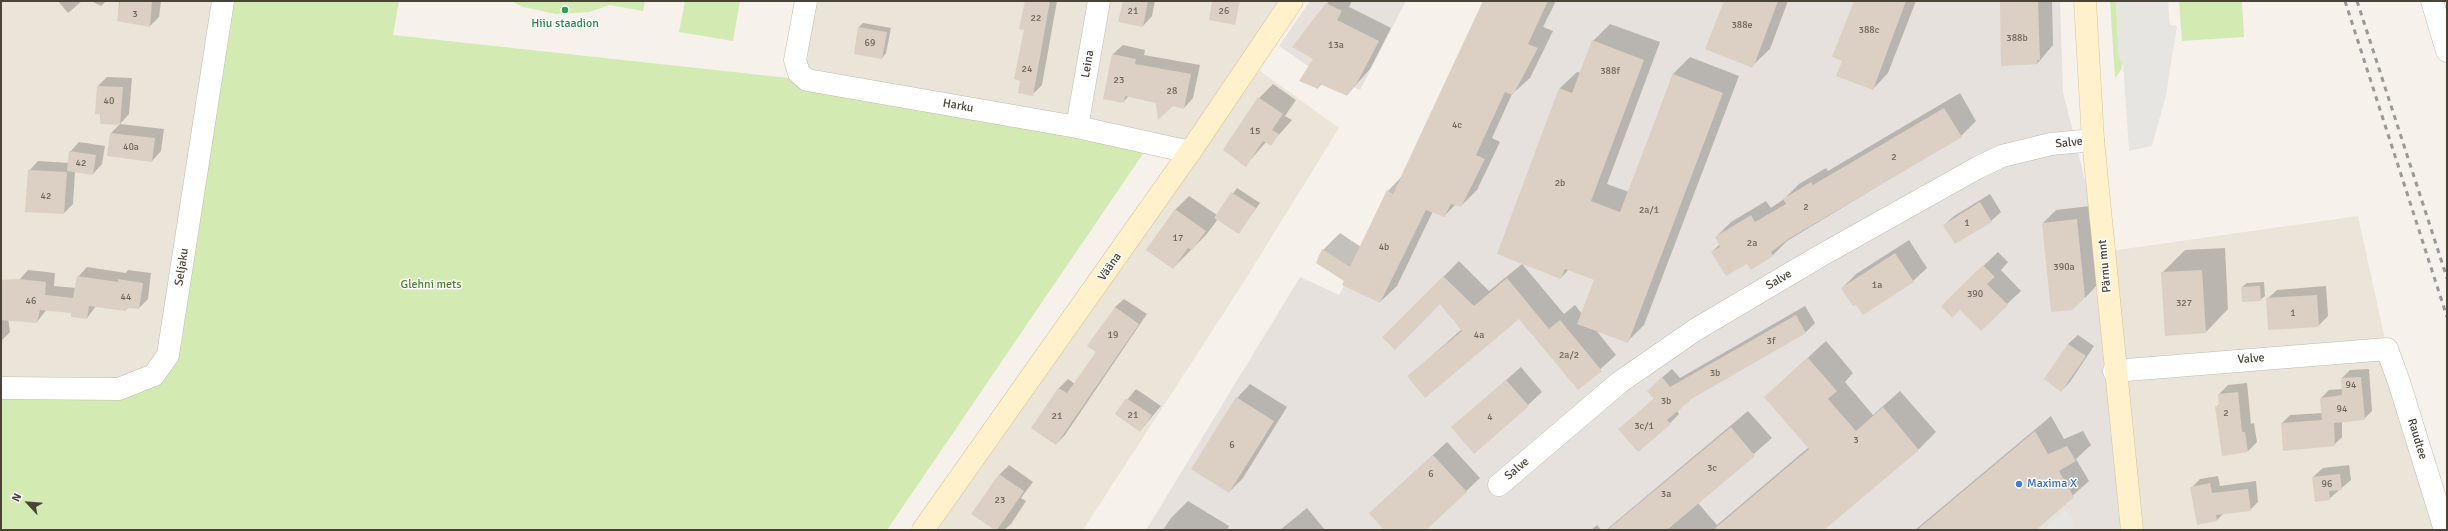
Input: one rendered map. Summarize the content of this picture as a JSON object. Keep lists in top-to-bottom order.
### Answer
{
  "streets": {
    "street": [
      "Leina",
      "Harku",
      "Salve",
      "Pärnu mnt",
      "Seljaku",
      "Vääna",
      "Valve",
      "Raudtee"
    ]
  },
  "crossings": [
    ["Leina", "Harku"],
    ["Harku", "Vääna"],
    ["Salve", "Pärnu mnt"],
    ["Pärnu mnt", "Valve"],
    ["Valve", "Raudtee"]
  ],
  "parks": ["Glehni mets"],
  "places": ["Hiiu staadion", "Maxima X"],
  "house_numbers": [
    "21",
    "26",
    "3",
    "22",
    "388e",
    "388c",
    "388b",
    "69",
    "13a",
    "24",
    "388f",
    "23",
    "28",
    "40",
    "4c",
    "15",
    "40a",
    "2",
    "42",
    "2b",
    "42",
    "2",
    "2a/1",
    "1",
    "17",
    "2a",
    "4b",
    "390a",
    "1a",
    "390",
    "44",
    "46",
    "327",
    "1",
    "19",
    "4a",
    "3f",
    "2a/2",
    "3b",
    "94",
    "3b",
    "94",
    "2",
    "21",
    "21",
    "4",
    "3c/1",
    "3",
    "6",
    "3c",
    "6",
    "96",
    "3a",
    "23"
  ],
  "north": "top left"
}
